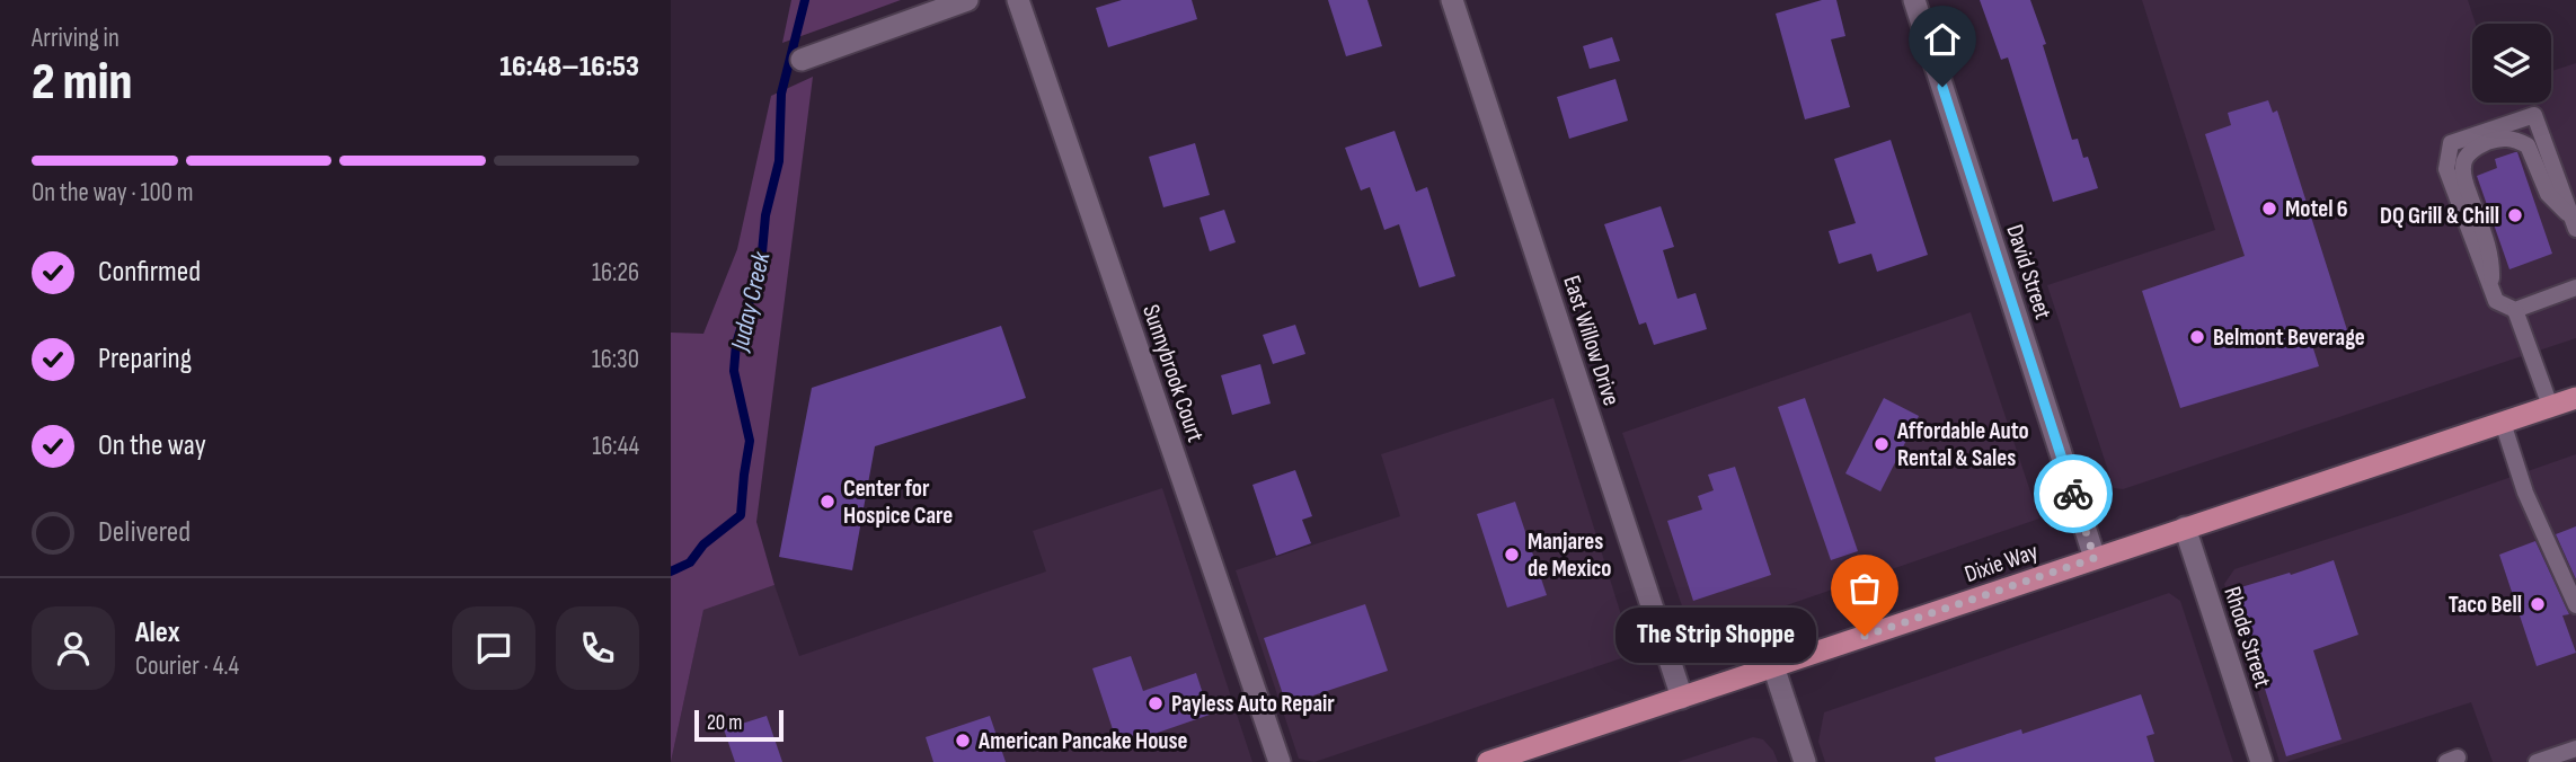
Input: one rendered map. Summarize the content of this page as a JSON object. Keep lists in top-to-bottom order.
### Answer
{
  "streets": {
    "main road": ["Dixie Way"],
    "street": [
      "David Street",
      "East Willow Drive",
      "Sunnybrook Court",
      "Rhode Street"
    ]
  },
  "crossings": [
    ["David Street", "Dixie Way"],
    ["East Willow Drive", "Dixie Way"],
    ["Dixie Way", "Rhode Street"]
  ],
  "water": ["Juday Creek"],
  "places": [
    "Motel 6",
    "DQ Grill & Chill",
    "Belmont Beverage",
    "Affordable Auto Rental & Sales",
    "Center for Hospice Care",
    "Manjares de Mexico",
    "Taco Bell",
    "The Strip Shoppe",
    "Payless Auto Repair",
    "American Pancake House"
  ],
  "scale_bar": "20 m",
  "page": {
    "heading": ["2 min", "Arriving in", "16:48–16:53"],
    "panel": ["Alex", "Courier · 4.4"],
    "bar": "On the way · 100 m",
    "list": [
      ["Confirmed", "16:26"],
      ["Preparing", "16:30"],
      ["On the way", "16:44"],
      "Delivered"
    ],
    "bubble": "The Strip Shoppe",
    "scale": "20 m"
  }
}
